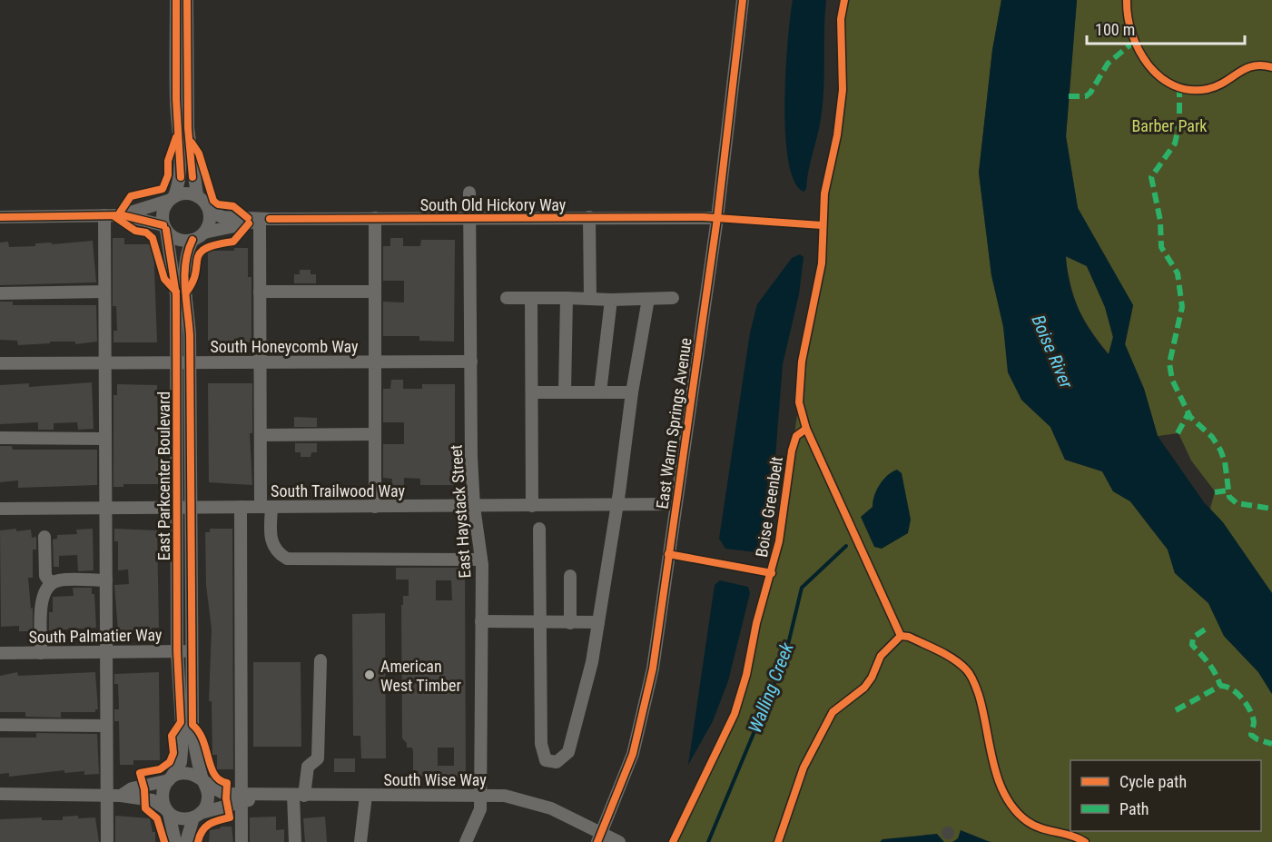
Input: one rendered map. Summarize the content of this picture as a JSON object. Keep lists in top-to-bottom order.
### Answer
{
  "streets": {
    "street": [
      "South Old Hickory Way",
      "South Honeycomb Way",
      "East Warm Springs Avenue",
      "East Parkcenter Boulevard",
      "South Trailwood Way",
      "East Haystack Street",
      "South Palmatier Way",
      "South Wise Way"
    ],
    "cycle path": ["Boise Greenbelt"]
  },
  "crossings": [
    ["South Old Hickory Way", "East Warm Springs Avenue"],
    ["South Old Hickory Way", "East Parkcenter Boulevard"],
    ["South Old Hickory Way", "East Haystack Street"],
    ["South Honeycomb Way", "East Parkcenter Boulevard"],
    ["South Honeycomb Way", "East Haystack Street"],
    ["East Warm Springs Avenue", "South Trailwood Way"],
    ["East Warm Springs Avenue", "South Wise Way"],
    ["East Parkcenter Boulevard", "South Trailwood Way"],
    ["East Parkcenter Boulevard", "South Palmatier Way"],
    ["East Parkcenter Boulevard", "South Wise Way"],
    ["South Trailwood Way", "East Haystack Street"],
    ["East Haystack Street", "South Wise Way"]
  ],
  "water": ["Boise River", "Walling Creek"],
  "parks": ["Barber Park"],
  "places": ["American West Timber"],
  "legend": ["Cycle path", "Path"],
  "scale_bar": "100 m"
}
